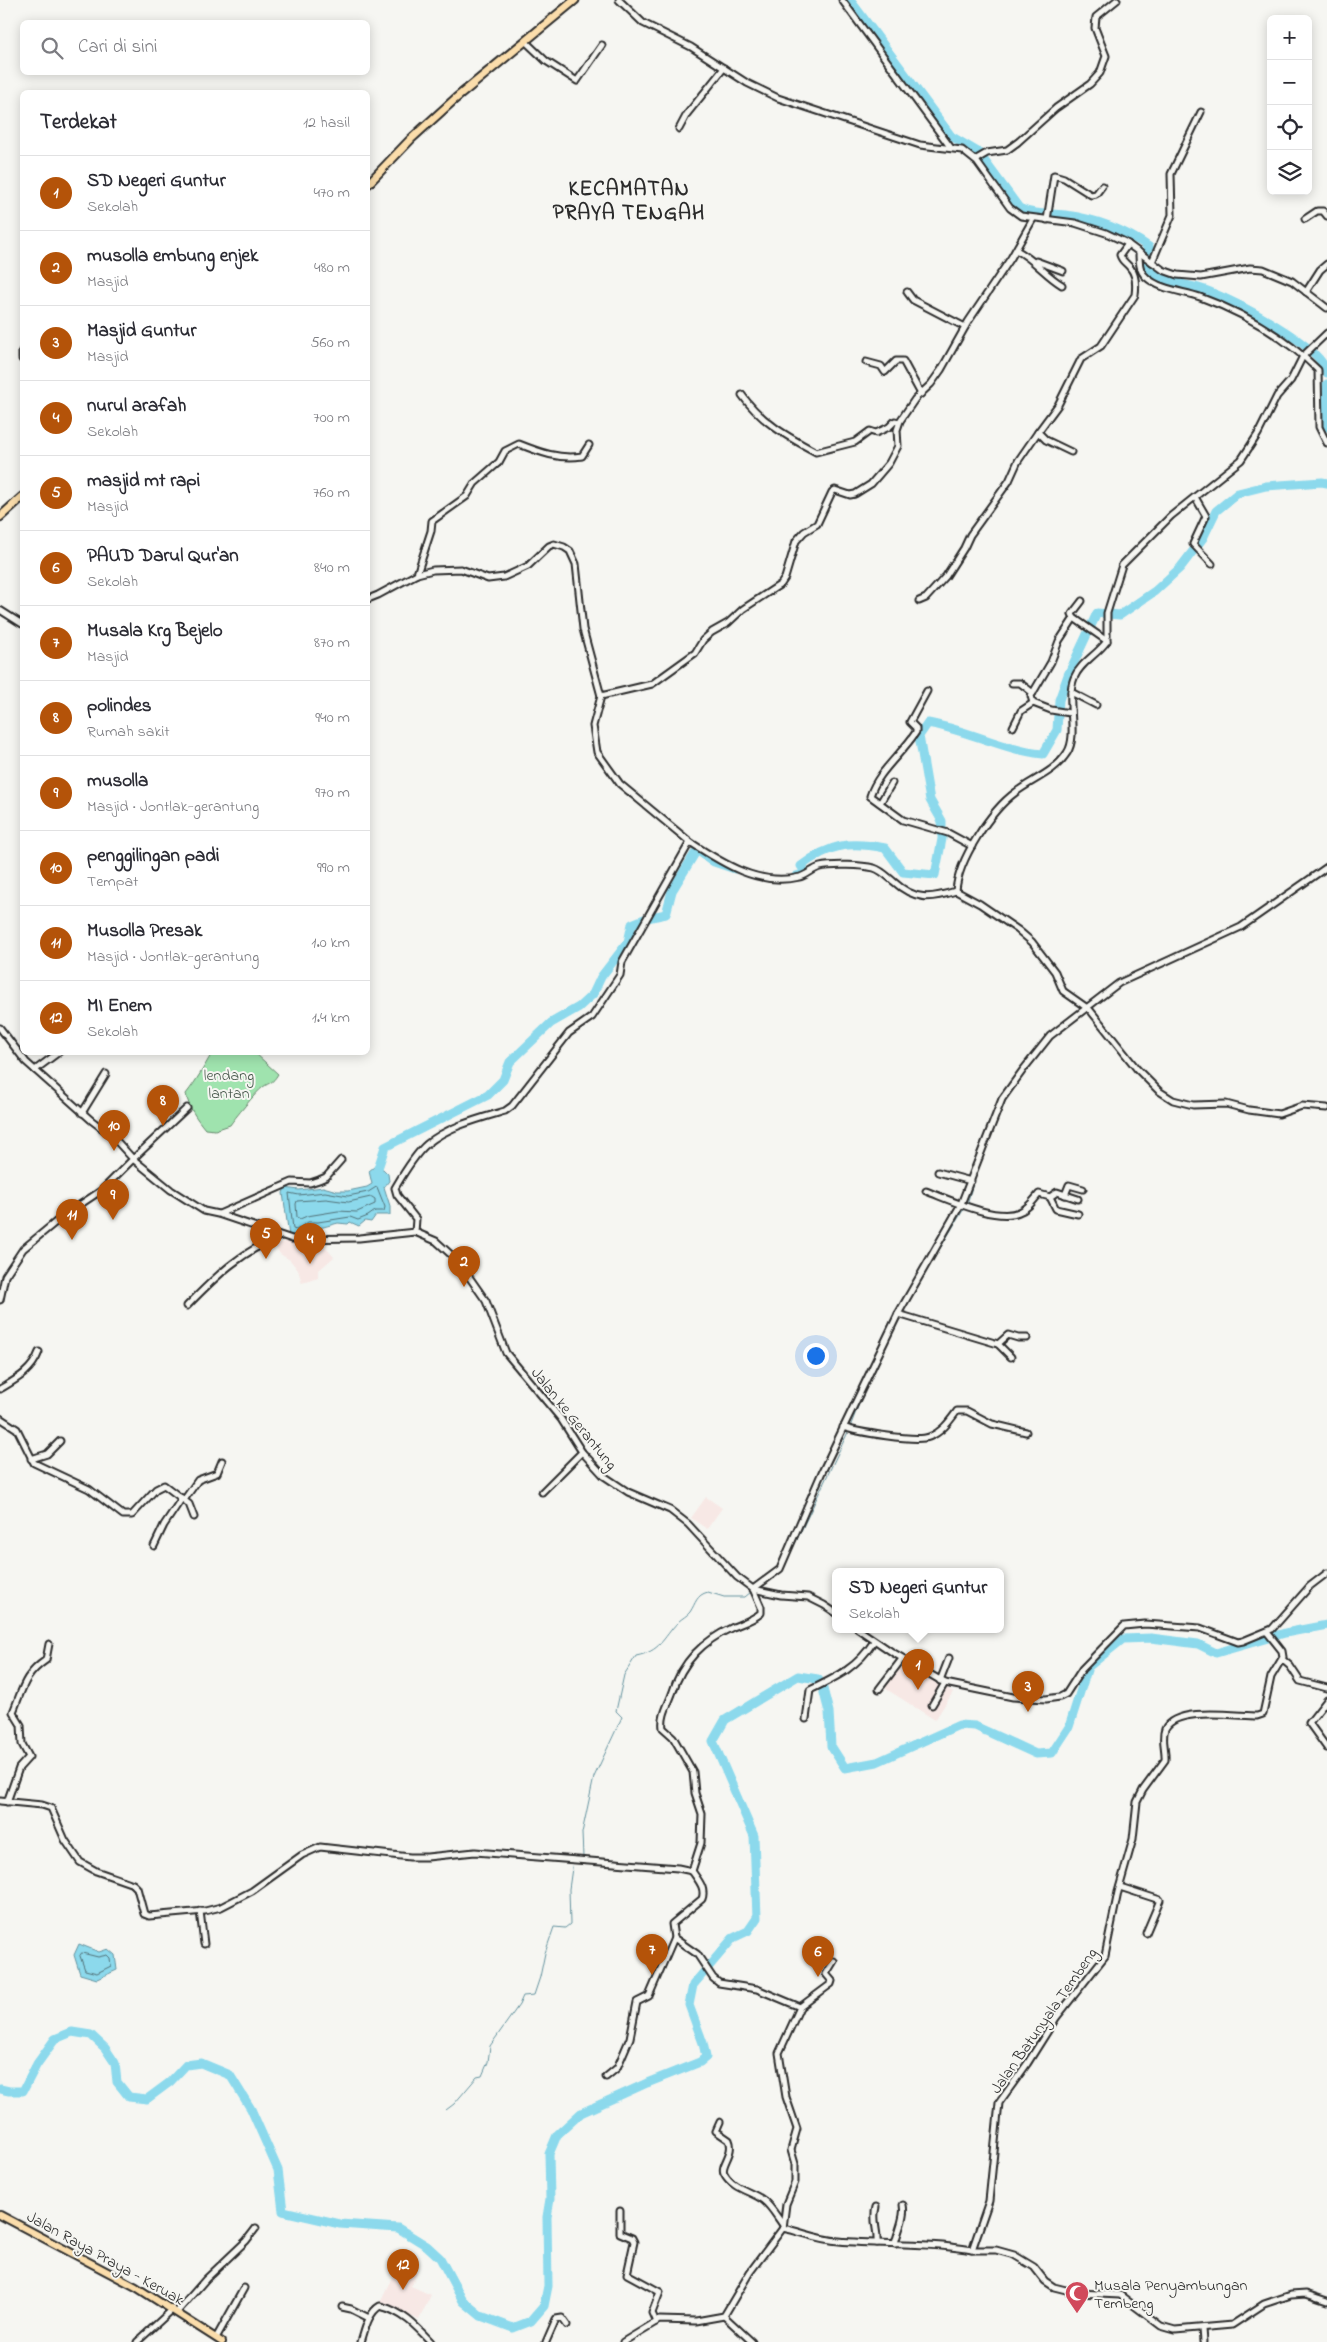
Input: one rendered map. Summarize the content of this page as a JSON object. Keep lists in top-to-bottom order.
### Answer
{
  "streets": {
    "main road": ["Jalan Raya Praya - Keruak"],
    "street": ["Jalan ke Gerantung", "Jalan Batunyala Tembeng"]
  },
  "districts": ["KECAMATAN PRAYA TENGAH"],
  "parks": ["lendang lantan"],
  "places": {
    "mosque": ["Musala Penyambungan Tembeng"]
  },
  "page": {
    "map_buttons": ["+", "−"],
    "search": "Cari di sini",
    "heading": ["Terdekat", "12 hasil"],
    "list": [
      {
        "mark": "1",
        "name": "SD Negeri Guntur",
        "note": "Sekolah",
        "value": "470 m"
      },
      {
        "mark": "2",
        "name": "musolla embung enjek",
        "note": "Masjid",
        "value": "480 m"
      },
      {
        "mark": "3",
        "name": "Masjid Guntur",
        "note": "Masjid",
        "value": "560 m"
      },
      {
        "mark": "4",
        "name": "nurul arafah",
        "note": "Sekolah",
        "value": "700 m"
      },
      {
        "mark": "5",
        "name": "masjid mt rapi",
        "note": "Masjid",
        "value": "760 m"
      },
      {
        "mark": "6",
        "name": "PAUD Darul Qur'an",
        "note": "Sekolah",
        "value": "840 m"
      },
      {
        "mark": "7",
        "name": "Musala Krg Bejelo",
        "note": "Masjid",
        "value": "870 m"
      },
      {
        "mark": "8",
        "name": "polindes",
        "note": "Rumah sakit",
        "value": "940 m"
      },
      {
        "mark": "9",
        "name": "musolla",
        "note": "Masjid · Jontlak-gerantung",
        "value": "970 m"
      },
      {
        "mark": "10",
        "name": "penggilingan padi",
        "note": "Tempat",
        "value": "990 m"
      },
      {
        "mark": "11",
        "name": "Musolla Presak",
        "note": "Masjid · Jontlak-gerantung",
        "value": "1.0 km"
      },
      {
        "mark": "12",
        "name": "MI Enem",
        "note": "Sekolah",
        "value": "1.4 km"
      }
    ],
    "pins": [
      "8",
      "10",
      "9",
      "11",
      "5",
      "4",
      "2",
      "1",
      "3",
      "7",
      "6",
      "12"
    ],
    "popup": ["SD Negeri Guntur", "Sekolah"]
  }
}
